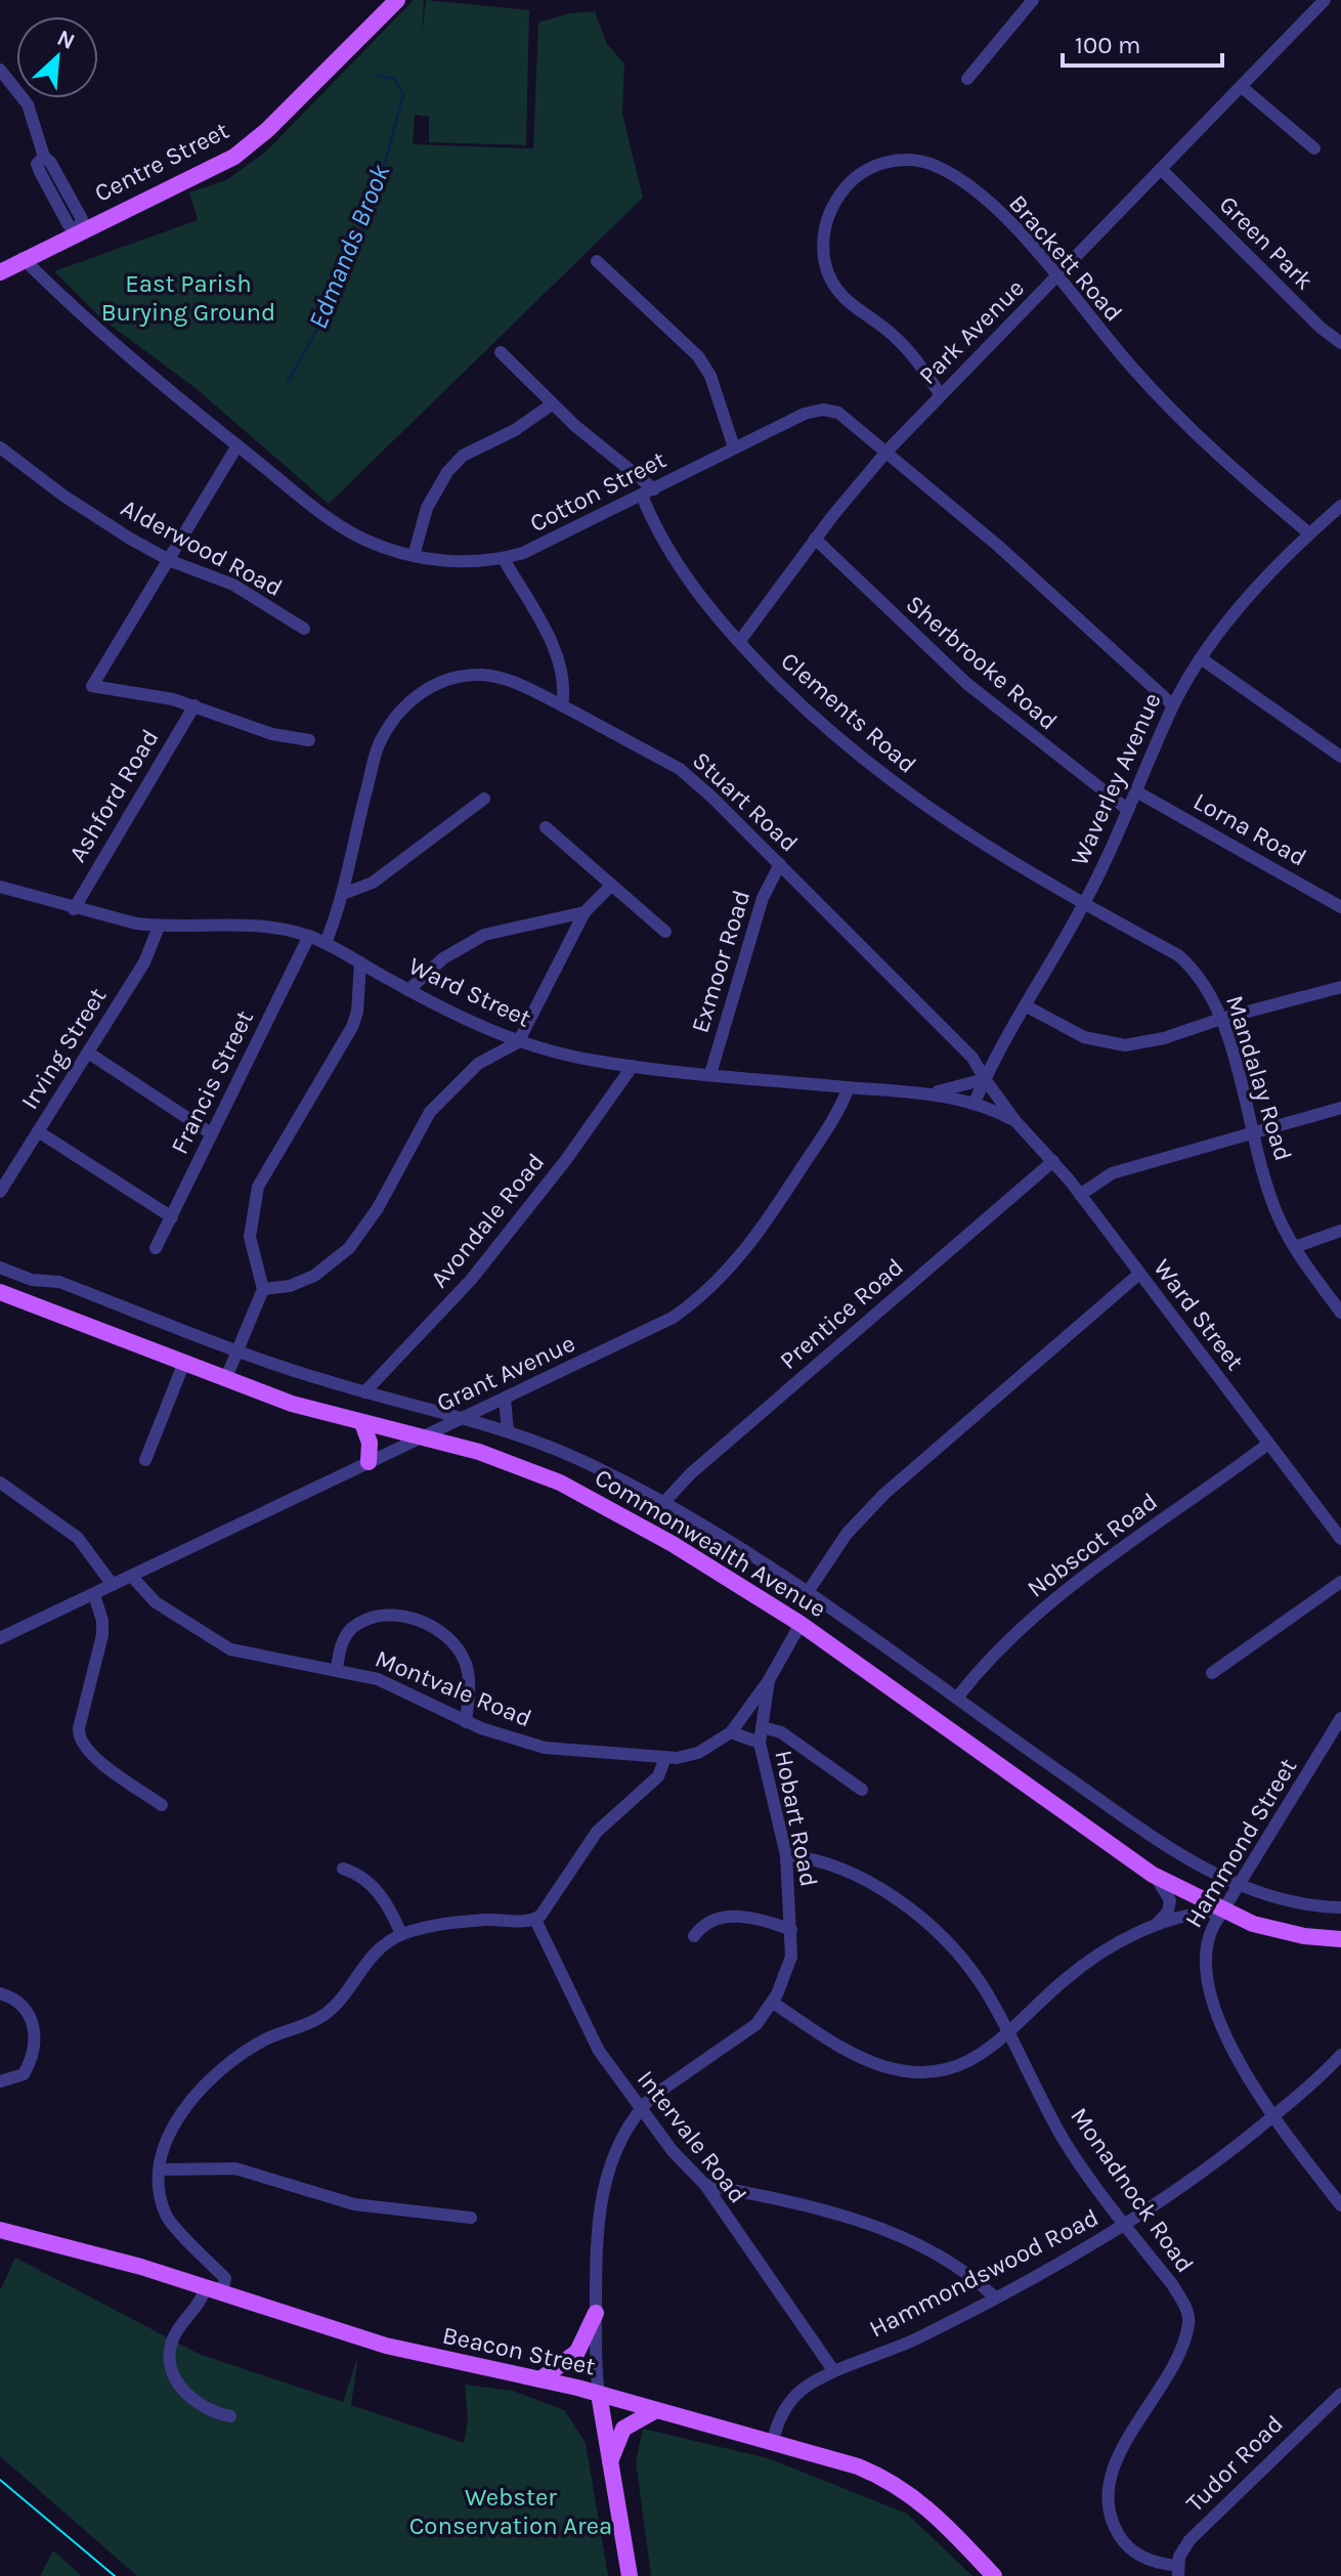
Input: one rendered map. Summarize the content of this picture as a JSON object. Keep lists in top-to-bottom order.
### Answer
{
  "streets": {
    "main road": ["Centre Street", "Commonwealth Avenue", "Beacon Street"],
    "street": [
      "Green Park",
      "Brackett Road",
      "Park Avenue",
      "Cotton Street",
      "Alderwood Road",
      "Sherbrooke Road",
      "Clements Road",
      "Waverley Avenue",
      "Ashford Road",
      "Stuart Road",
      "Lorna Road",
      "Exmoor Road",
      "Ward Street",
      "Irving Street",
      "Mandalay Road",
      "Francis Street",
      "Avondale Road",
      "Prentice Road",
      "Grant Avenue",
      "Nobscot Road",
      "Montvale Road",
      "Hobart Road",
      "Hammond Street",
      "Intervale Road",
      "Monadnock Road",
      "Hammondswood Road",
      "Tudor Road"
    ]
  },
  "crossings": [
    ["Centre Street", "Cotton Street"],
    ["Green Park", "Park Avenue"],
    ["Brackett Road", "Park Avenue"],
    ["Brackett Road", "Waverley Avenue"],
    ["Park Avenue", "Cotton Street"],
    ["Park Avenue", "Sherbrooke Road"],
    ["Park Avenue", "Clements Road"],
    ["Cotton Street", "Clements Road"],
    ["Cotton Street", "Waverley Avenue"],
    ["Sherbrooke Road", "Waverley Avenue"],
    ["Clements Road", "Waverley Avenue"],
    ["Clements Road", "Mandalay Road"],
    ["Waverley Avenue", "Stuart Road"],
    ["Waverley Avenue", "Lorna Road"],
    ["Waverley Avenue", "Ward Street"],
    ["Waverley Avenue", "Mandalay Road"],
    ["Ashford Road", "Ward Street"],
    ["Stuart Road", "Exmoor Road"],
    ["Stuart Road", "Ward Street"],
    ["Exmoor Road", "Ward Street"],
    ["Ward Street", "Irving Street"],
    ["Ward Street", "Francis Street"],
    ["Ward Street", "Avondale Road"],
    ["Ward Street", "Prentice Road"],
    ["Ward Street", "Grant Avenue"],
    ["Ward Street", "Nobscot Road"],
    ["Avondale Road", "Commonwealth Avenue"],
    ["Prentice Road", "Commonwealth Avenue"],
    ["Grant Avenue", "Commonwealth Avenue"],
    ["Grant Avenue", "Montvale Road"],
    ["Commonwealth Avenue", "Nobscot Road"],
    ["Commonwealth Avenue", "Hobart Road"],
    ["Commonwealth Avenue", "Hammond Street"],
    ["Montvale Road", "Hobart Road"],
    ["Hobart Road", "Intervale Road"],
    ["Hobart Road", "Monadnock Road"],
    ["Hobart Road", "Beacon Street"],
    ["Hammond Street", "Hammondswood Road"],
    ["Intervale Road", "Hammondswood Road"],
    ["Monadnock Road", "Hammondswood Road"],
    ["Monadnock Road", "Tudor Road"],
    ["Hammondswood Road", "Beacon Street"]
  ],
  "water": ["Edmands Brook"],
  "parks": ["East Parish Burying Ground", "Webster Conservation Area"],
  "scale_bar": "100 m",
  "north": "top right"
}
